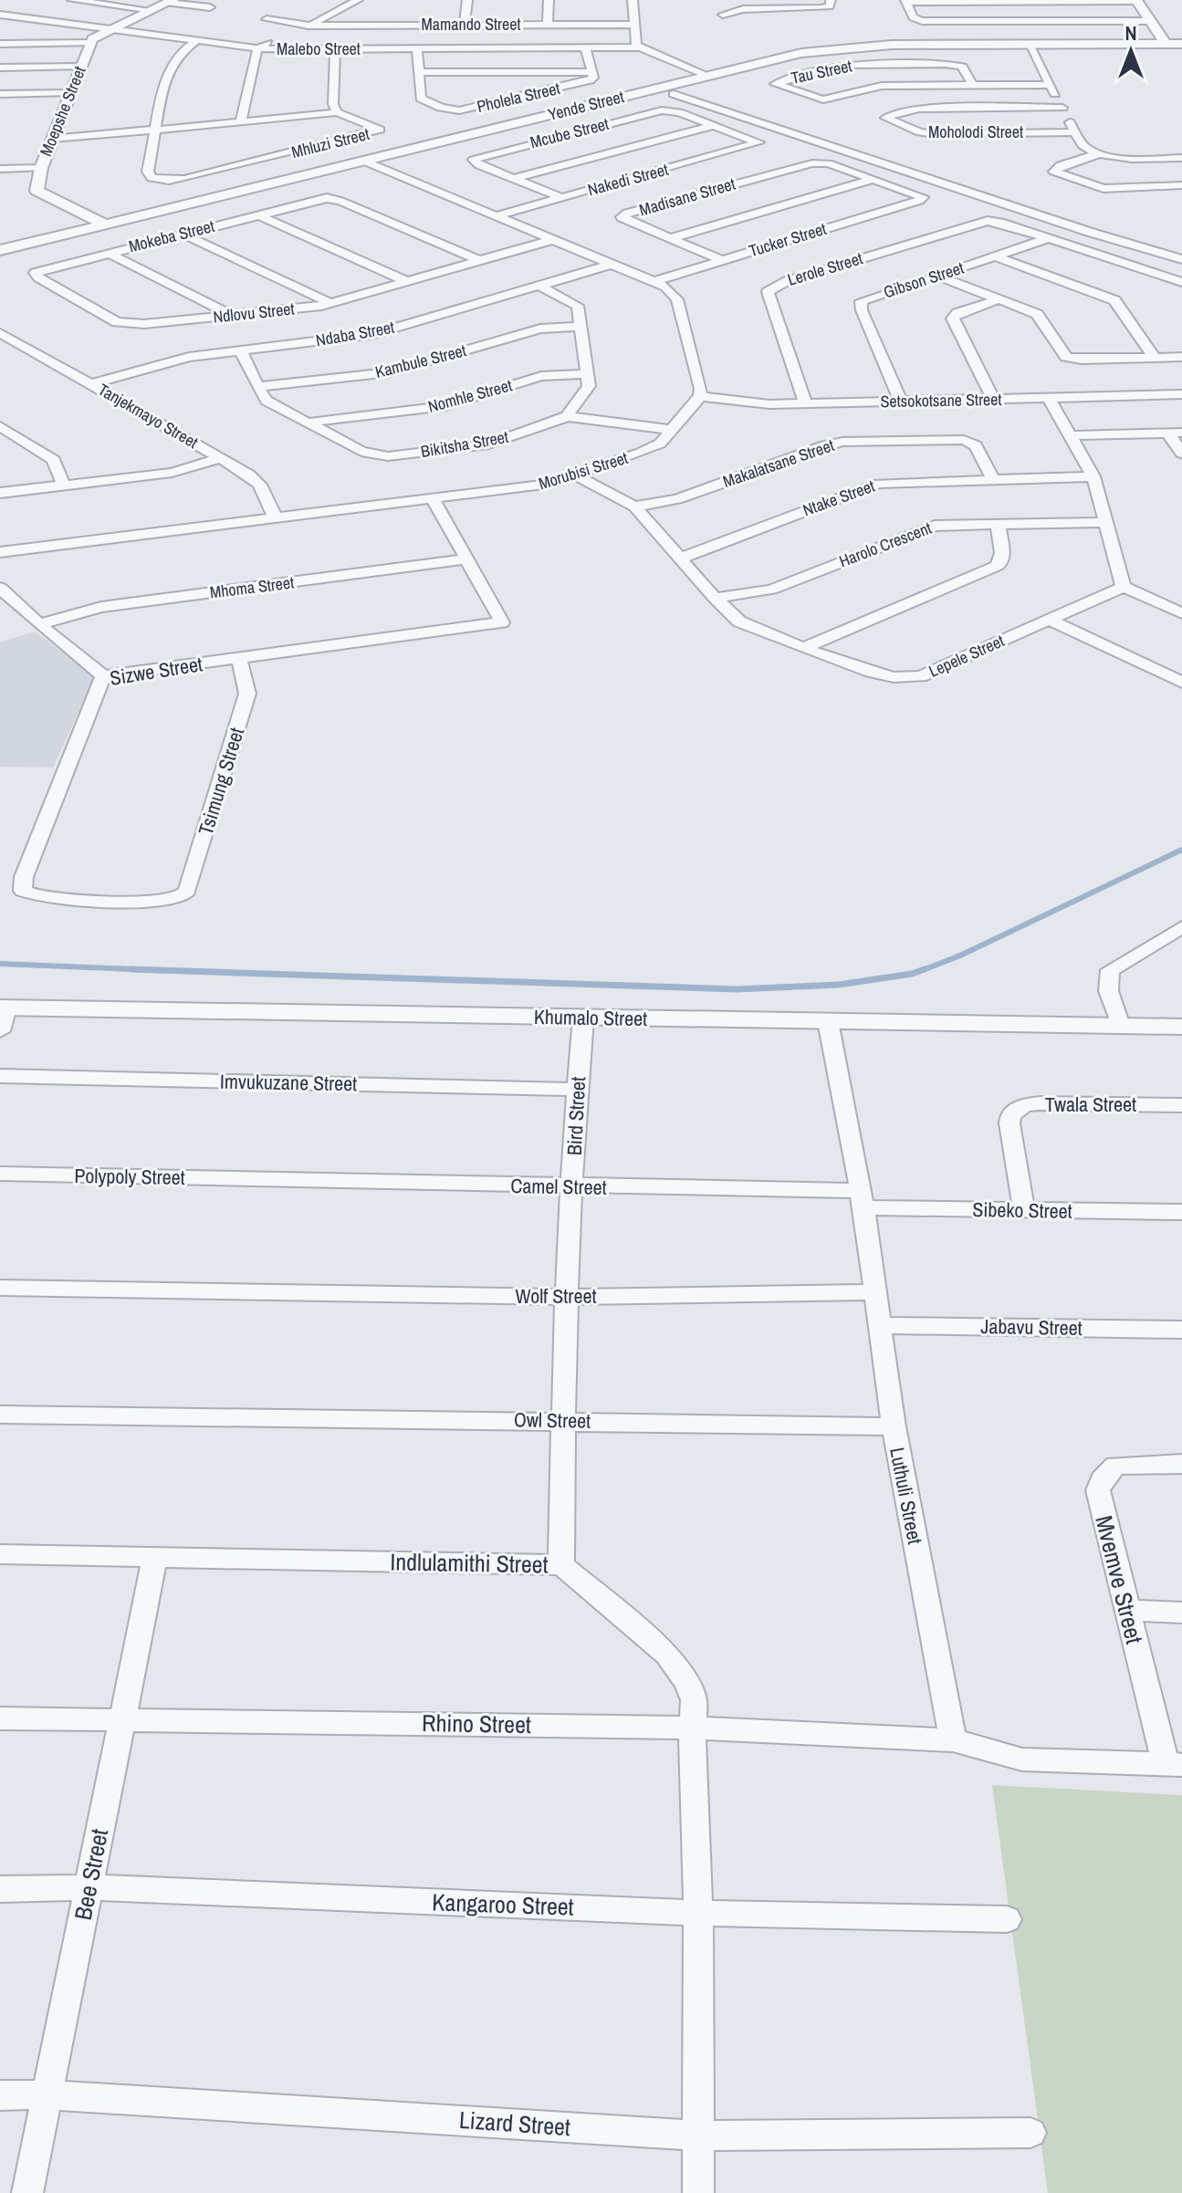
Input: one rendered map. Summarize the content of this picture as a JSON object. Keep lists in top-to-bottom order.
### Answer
{
  "streets": {
    "street": [
      "Mamando Street",
      "Malebo Street",
      "Tau Street",
      "Pholela Street",
      "Yende Street",
      "Moepshe Street",
      "Moholodi Street",
      "Mcube Street",
      "Mhluzi Street",
      "Nakedi Street",
      "Madisane Street",
      "Mokeba Street",
      "Tucker Street",
      "Lerole Street",
      "Gibson Street",
      "Ndlovu Street",
      "Ndaba Street",
      "Kambule Street",
      "Nomhle Street",
      "Setsokotsane Street",
      "Tanjekmayo Street",
      "Bikitsha Street",
      "Makalatsane Street",
      "Morubisi Street",
      "Ntake Street",
      "Harolo Crescent",
      "Mhoma Street",
      "Lepele Street",
      "Sizwe Street",
      "Tsimung Street",
      "Khumalo Street",
      "Imvukuzane Street",
      "Twala Street",
      "Bird Street",
      "Polypoly Street",
      "Camel Street",
      "Sibeko Street",
      "Wolf Street",
      "Jabavu Street",
      "Owl Street",
      "Luthuli Street",
      "Indlulamithi Street",
      "Mvemve Street",
      "Rhino Street",
      "Bee Street",
      "Kangaroo Street",
      "Lizard Street"
    ]
  },
  "crossings": [
    ["Malebo Street", "Pholela Street"],
    ["Malebo Street", "Moepshe Street"],
    ["Yende Street", "Moepshe Street"],
    ["Moepshe Street", "Mhluzi Street"],
    ["Mcube Street", "Nakedi Street"],
    ["Madisane Street", "Tucker Street"],
    ["Mokeba Street", "Ndlovu Street"],
    ["Lerole Street", "Gibson Street"],
    ["Lerole Street", "Setsokotsane Street"],
    ["Gibson Street", "Setsokotsane Street"],
    ["Ndaba Street", "Tanjekmayo Street"],
    ["Ndaba Street", "Bikitsha Street"],
    ["Kambule Street", "Bikitsha Street"],
    ["Nomhle Street", "Bikitsha Street"],
    ["Setsokotsane Street", "Morubisi Street"],
    ["Tanjekmayo Street", "Morubisi Street"],
    ["Makalatsane Street", "Ntake Street"],
    ["Makalatsane Street", "Lepele Street"],
    ["Morubisi Street", "Lepele Street"],
    ["Ntake Street", "Lepele Street"],
    ["Harolo Crescent", "Lepele Street"],
    ["Mhoma Street", "Sizwe Street"],
    ["Sizwe Street", "Tsimung Street"],
    ["Khumalo Street", "Bird Street"],
    ["Khumalo Street", "Luthuli Street"],
    ["Imvukuzane Street", "Bird Street"],
    ["Twala Street", "Sibeko Street"],
    ["Bird Street", "Camel Street"],
    ["Bird Street", "Wolf Street"],
    ["Bird Street", "Owl Street"],
    ["Bird Street", "Indlulamithi Street"],
    ["Polypoly Street", "Camel Street"],
    ["Camel Street", "Sibeko Street"],
    ["Camel Street", "Luthuli Street"],
    ["Sibeko Street", "Luthuli Street"],
    ["Wolf Street", "Luthuli Street"],
    ["Jabavu Street", "Luthuli Street"],
    ["Owl Street", "Luthuli Street"],
    ["Luthuli Street", "Rhino Street"],
    ["Indlulamithi Street", "Rhino Street"],
    ["Indlulamithi Street", "Bee Street"],
    ["Indlulamithi Street", "Kangaroo Street"],
    ["Indlulamithi Street", "Lizard Street"],
    ["Rhino Street", "Bee Street"],
    ["Bee Street", "Kangaroo Street"],
    ["Bee Street", "Lizard Street"]
  ],
  "north": "top"
}
